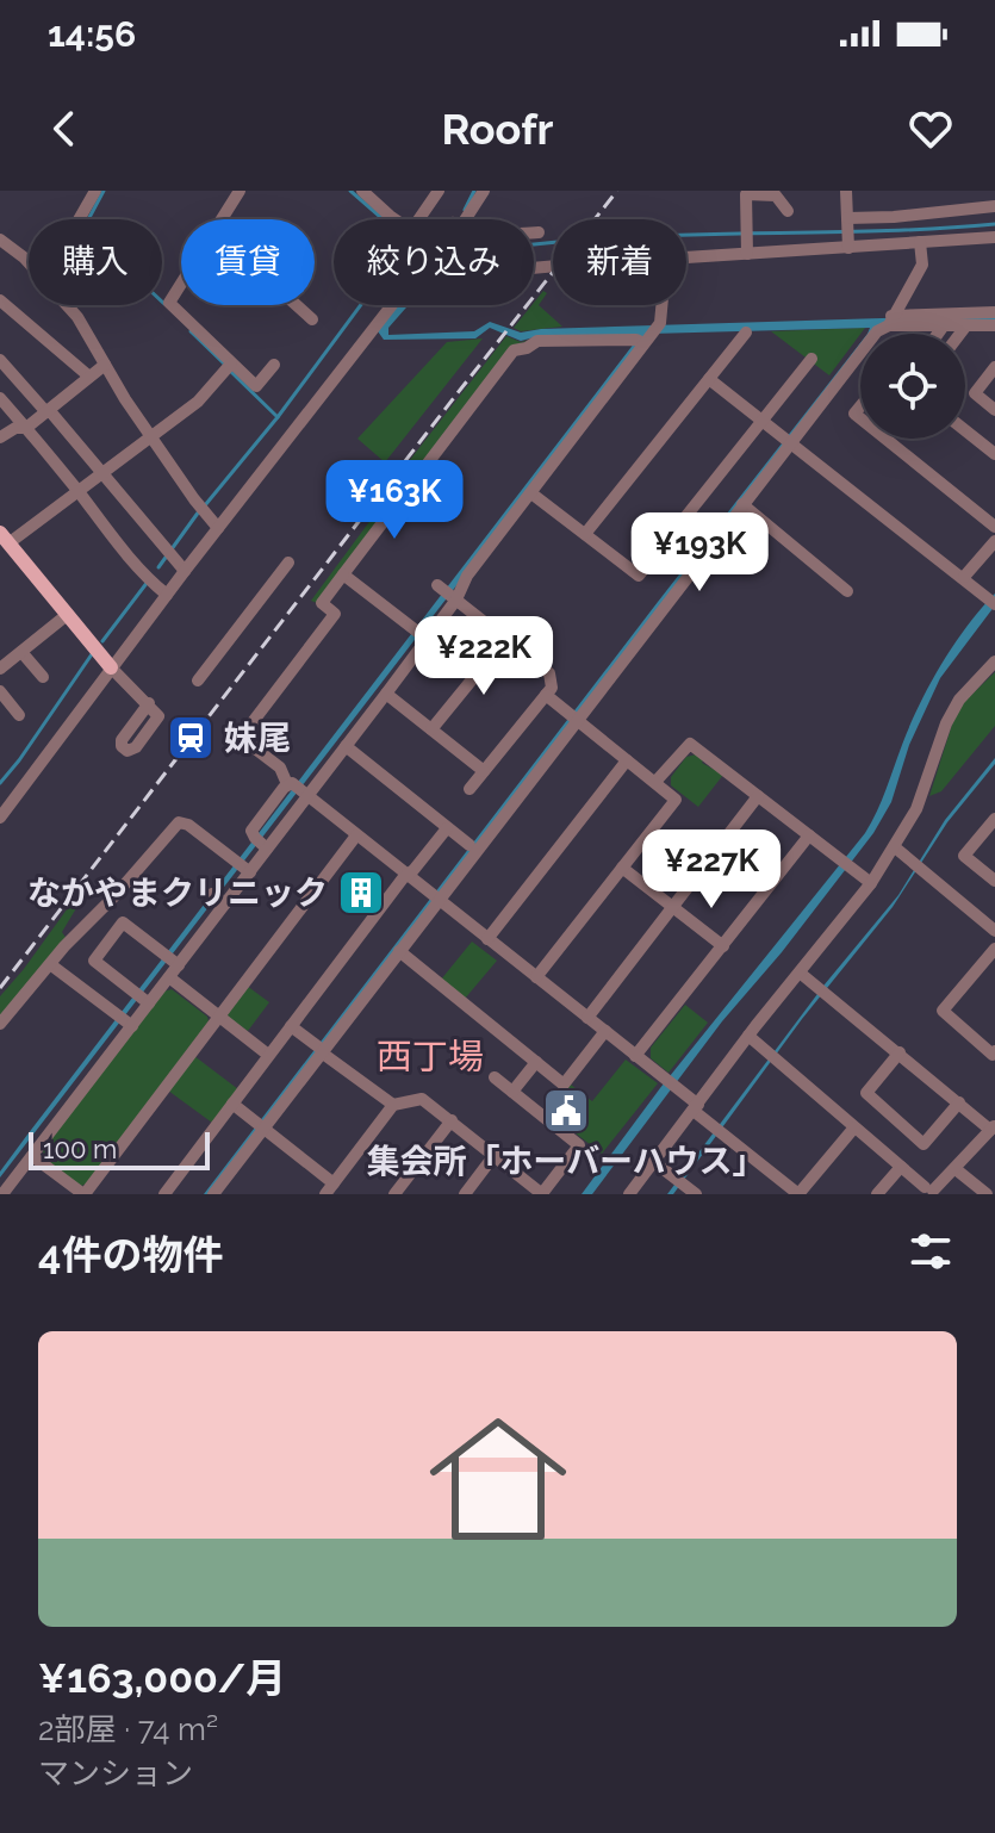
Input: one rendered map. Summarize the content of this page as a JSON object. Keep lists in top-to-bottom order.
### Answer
{
  "districts": ["西丁場"],
  "places": {
    "station": ["妹尾"],
    "building": ["なかやまクリニック"],
    "public building": ["集会所「ホーバーハウス」"]
  },
  "scale_bar": "100 m",
  "page": {
    "status": "14:56",
    "header": "Roofr",
    "chip": [
      "購入",
      "賃貸",
      "絞り込み",
      "新着"
    ],
    "price": [
      "¥163K",
      "¥193K",
      "¥222K",
      "¥227K"
    ],
    "scale": "100 m",
    "heading": "4件の物件",
    "list": [
      {
        "name": "¥163,000/月",
        "note": "2部屋 · 74 m² · マンション"
      }
    ]
  }
}
